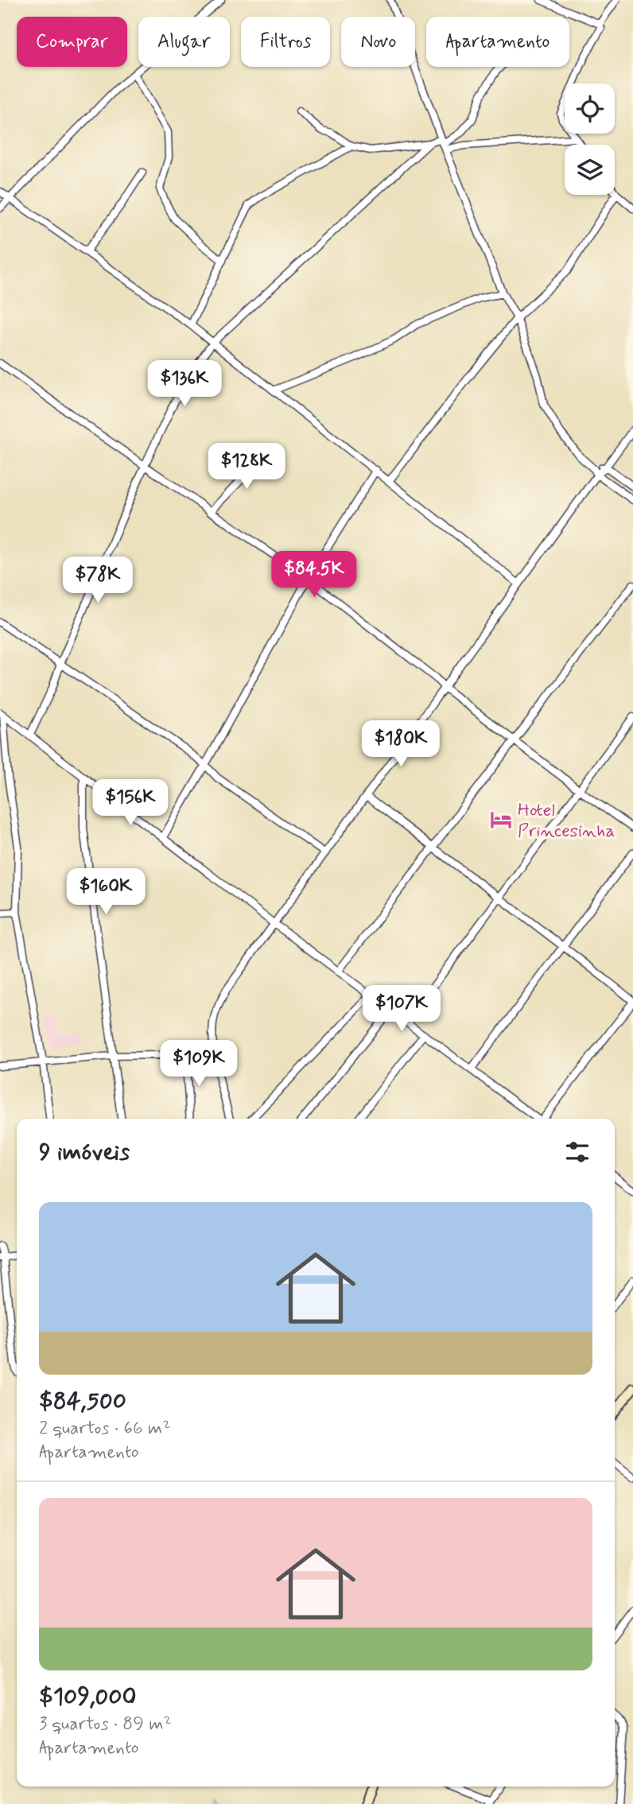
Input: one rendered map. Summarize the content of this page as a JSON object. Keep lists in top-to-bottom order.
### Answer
{
  "places": {
    "hotel": ["Hotel Princesinha"]
  },
  "page": {
    "chip": [
      "Comprar",
      "Alugar",
      "Filtros",
      "Novo",
      "Apartamento"
    ],
    "price": [
      "$136K",
      "$128K",
      "$84.5K",
      "$78K",
      "$180K",
      "$156K",
      "$160K",
      "$107K",
      "$109K"
    ],
    "heading": "9 imóveis",
    "list": [
      {
        "name": "$84,500",
        "note": "2 quartos · 66 m² · Apartamento"
      },
      {
        "name": "$109,000",
        "note": "3 quartos · 89 m² · Apartamento"
      }
    ]
  }
}
